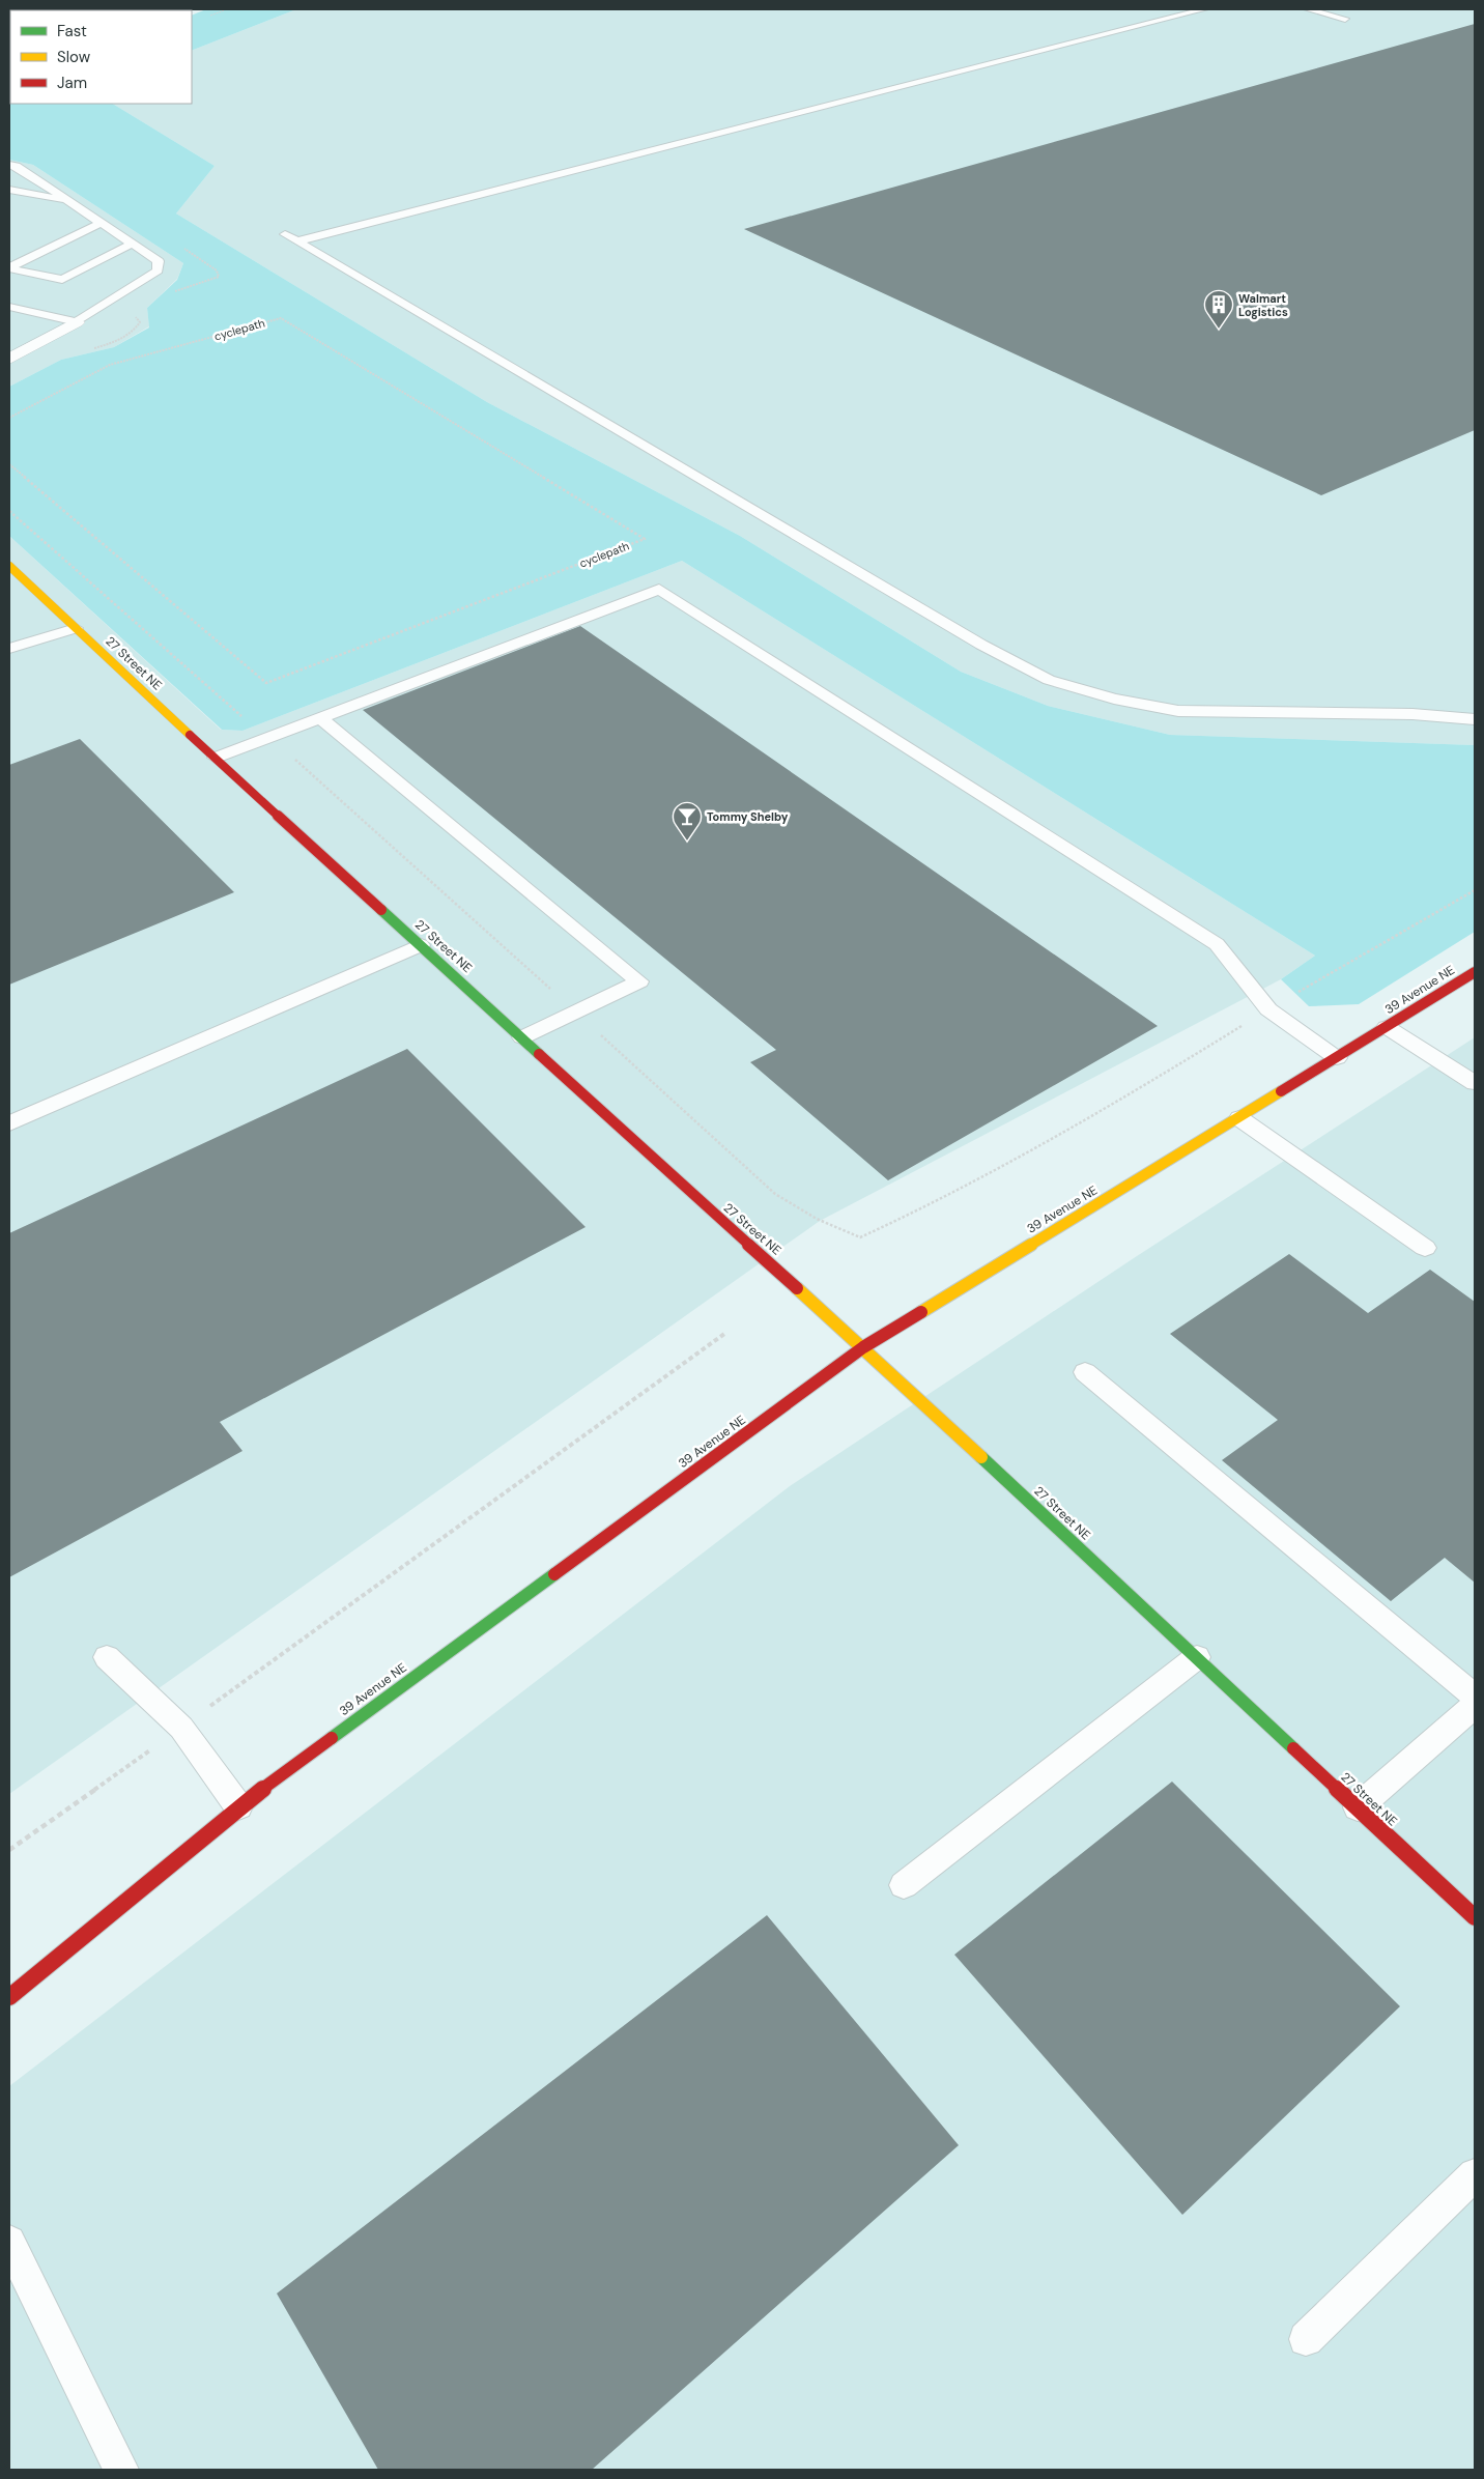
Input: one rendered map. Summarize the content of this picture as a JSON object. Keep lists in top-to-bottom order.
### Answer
{
  "streets": {
    "street": ["27 Street NE", "39 Avenue NE"],
    "path": ["cyclepath"]
  },
  "crossings": [
    ["27 Street NE", "39 Avenue NE"]
  ],
  "places": {
    "building": ["Walmart Logistics"],
    "bar": ["Tommy Shelby"]
  },
  "legend": ["Fast", "Slow", "Jam"]
}
